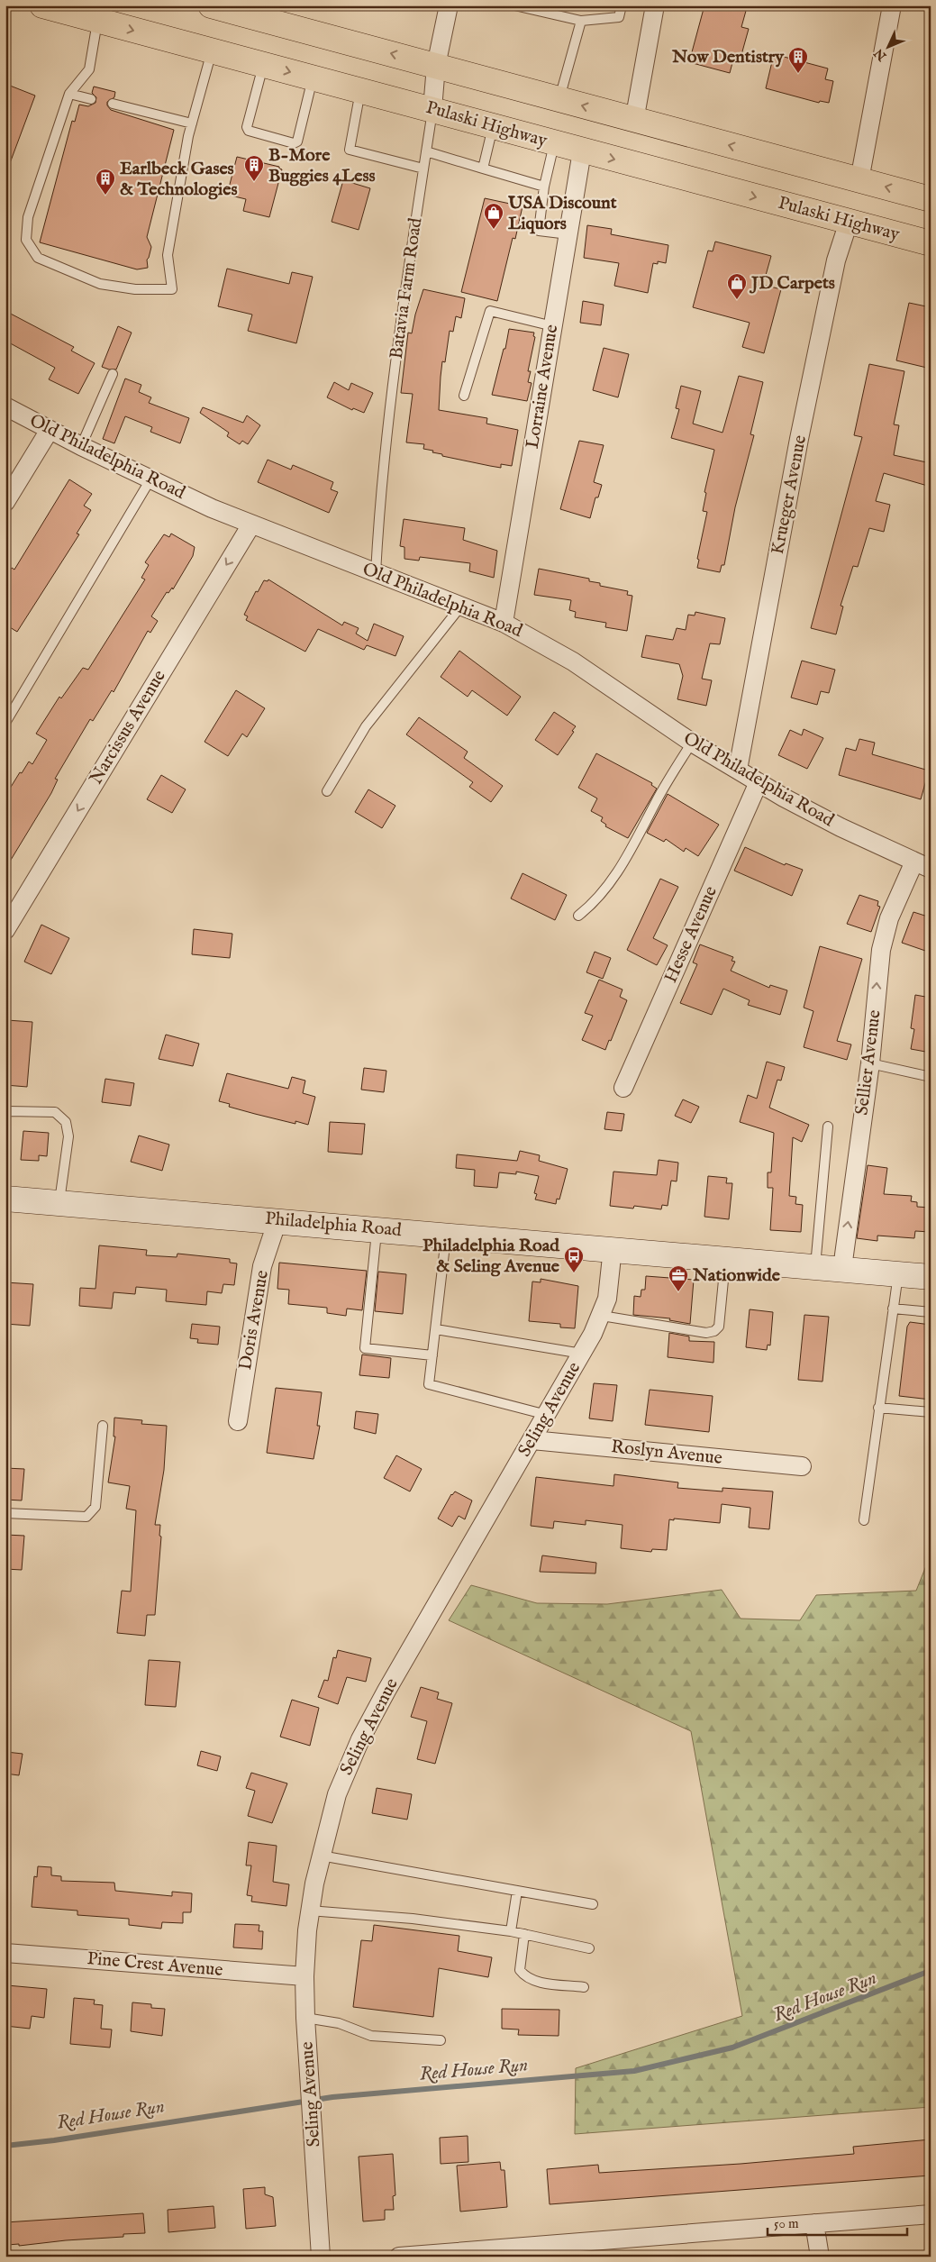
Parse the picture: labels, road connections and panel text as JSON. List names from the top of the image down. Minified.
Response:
{"streets":{"highway":["Pulaski Highway"],"main road":["Philadelphia Road"],"street":["Batavia Farm Road","Lorraine Avenue","Old Philadelphia Road","Krueger Avenue","Narcissus Avenue","Hesse Avenue","Sellier Avenue","Doris Avenue","Seling Avenue","Roslyn Avenue","Pine Crest Avenue"]},"crossings":[["Pulaski Highway","Batavia Farm Road"],["Pulaski Highway","Lorraine Avenue"],["Pulaski Highway","Krueger Avenue"],["Batavia Farm Road","Old Philadelphia Road"],["Lorraine Avenue","Old Philadelphia Road"],["Old Philadelphia Road","Krueger Avenue"],["Old Philadelphia Road","Narcissus Avenue"],["Old Philadelphia Road","Hesse Avenue"],["Old Philadelphia Road","Sellier Avenue"],["Sellier Avenue","Philadelphia Road"],["Philadelphia Road","Doris Avenue"],["Philadelphia Road","Seling Avenue"],["Seling Avenue","Roslyn Avenue"],["Seling Avenue","Pine Crest Avenue"]],"one_way":["Narcissus Avenue","Sellier Avenue"],"water":["Red House Run"],"places":{"building":["Now Dentistry","B-More Buggies 4Less","Earlbeck Gases & Technologies"],"shop":["USA Discount Liquors","JD Carpets"],"bus stop":["Philadelphia Road & Seling Avenue"],"office":["Nationwide"]},"scale_bar":"50 m","north":"bottom left"}
